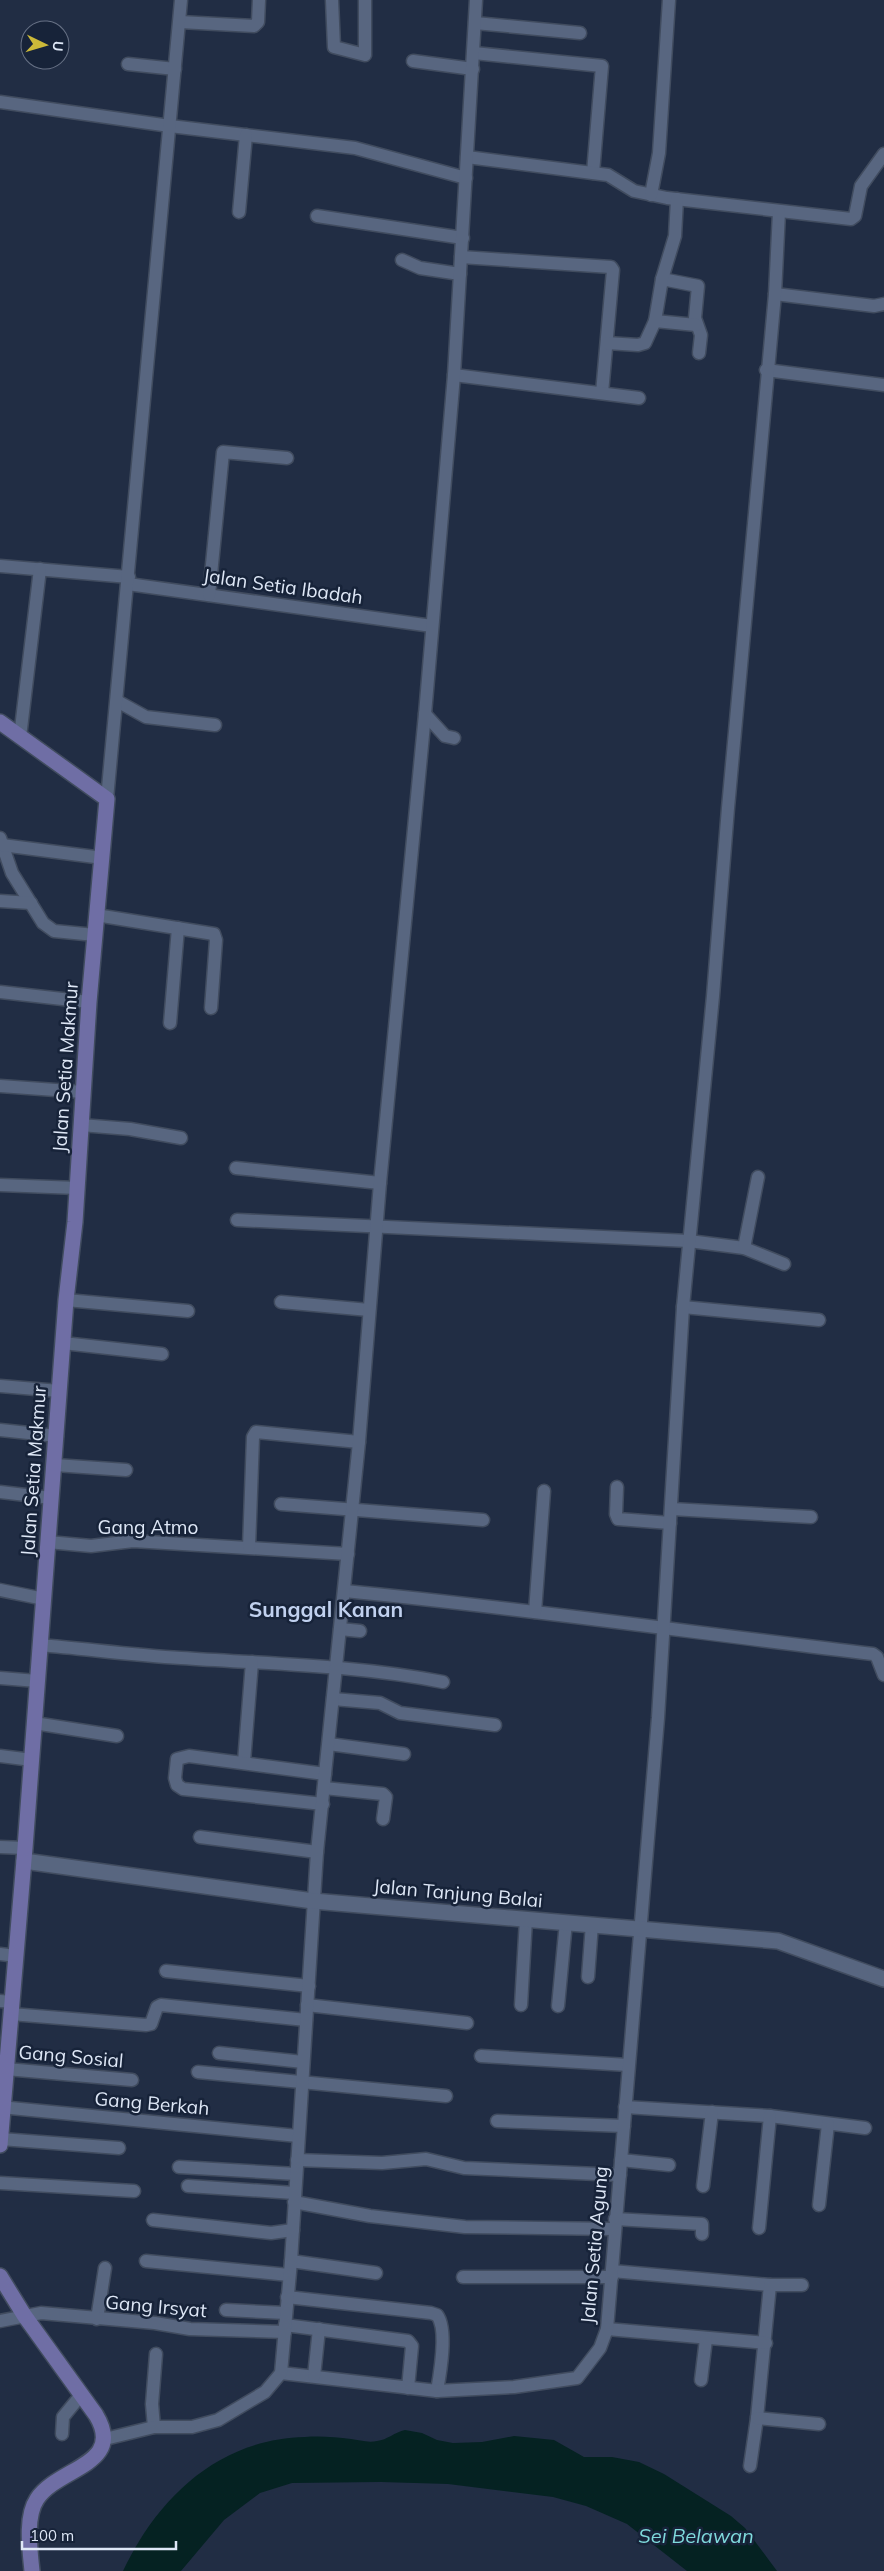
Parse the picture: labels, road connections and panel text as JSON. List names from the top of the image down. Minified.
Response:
{"streets":{"main road":["Jalan Setia Makmur"],"street":["Jalan Setia Ibadah","Gang Atmo","Jalan Tanjung Balai","Gang Sosial","Gang Berkah","Jalan Setia Agung","Gang Irsyat"]},"crossings":[["Jalan Setia Makmur","Gang Atmo"],["Jalan Setia Makmur","Jalan Tanjung Balai"],["Jalan Setia Makmur","Gang Sosial"],["Jalan Setia Makmur","Gang Berkah"],["Jalan Tanjung Balai","Jalan Setia Agung"]],"districts":["Sunggal Kanan"],"water":["Sei Belawan"],"scale_bar":"100 m","north":"right"}
